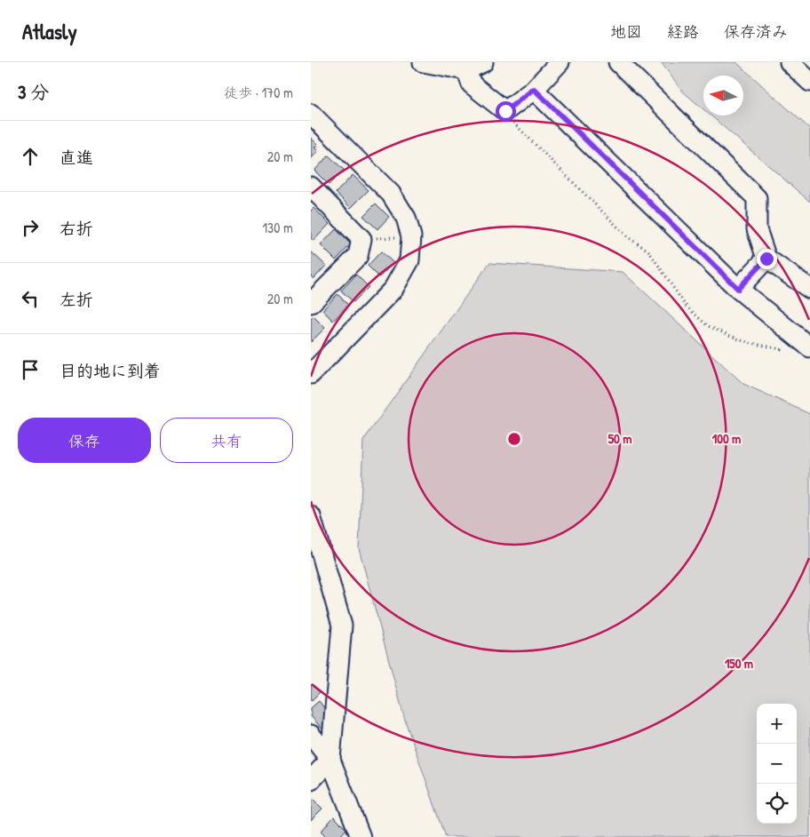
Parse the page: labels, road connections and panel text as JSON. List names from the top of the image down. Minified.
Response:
{"north":"left","page":{"header":"Atlasly","nav":["地図","経路","保存済み"],"heading":["3 分","徒歩 · 170 m"],"list":[["直進","20 m"],["右折","130 m"],["左折","20 m"],"目的地に到着"],"buttons":["保存","共有"],"map_buttons":["+","−"]},"rings":["50 m","100 m","150 m"]}
